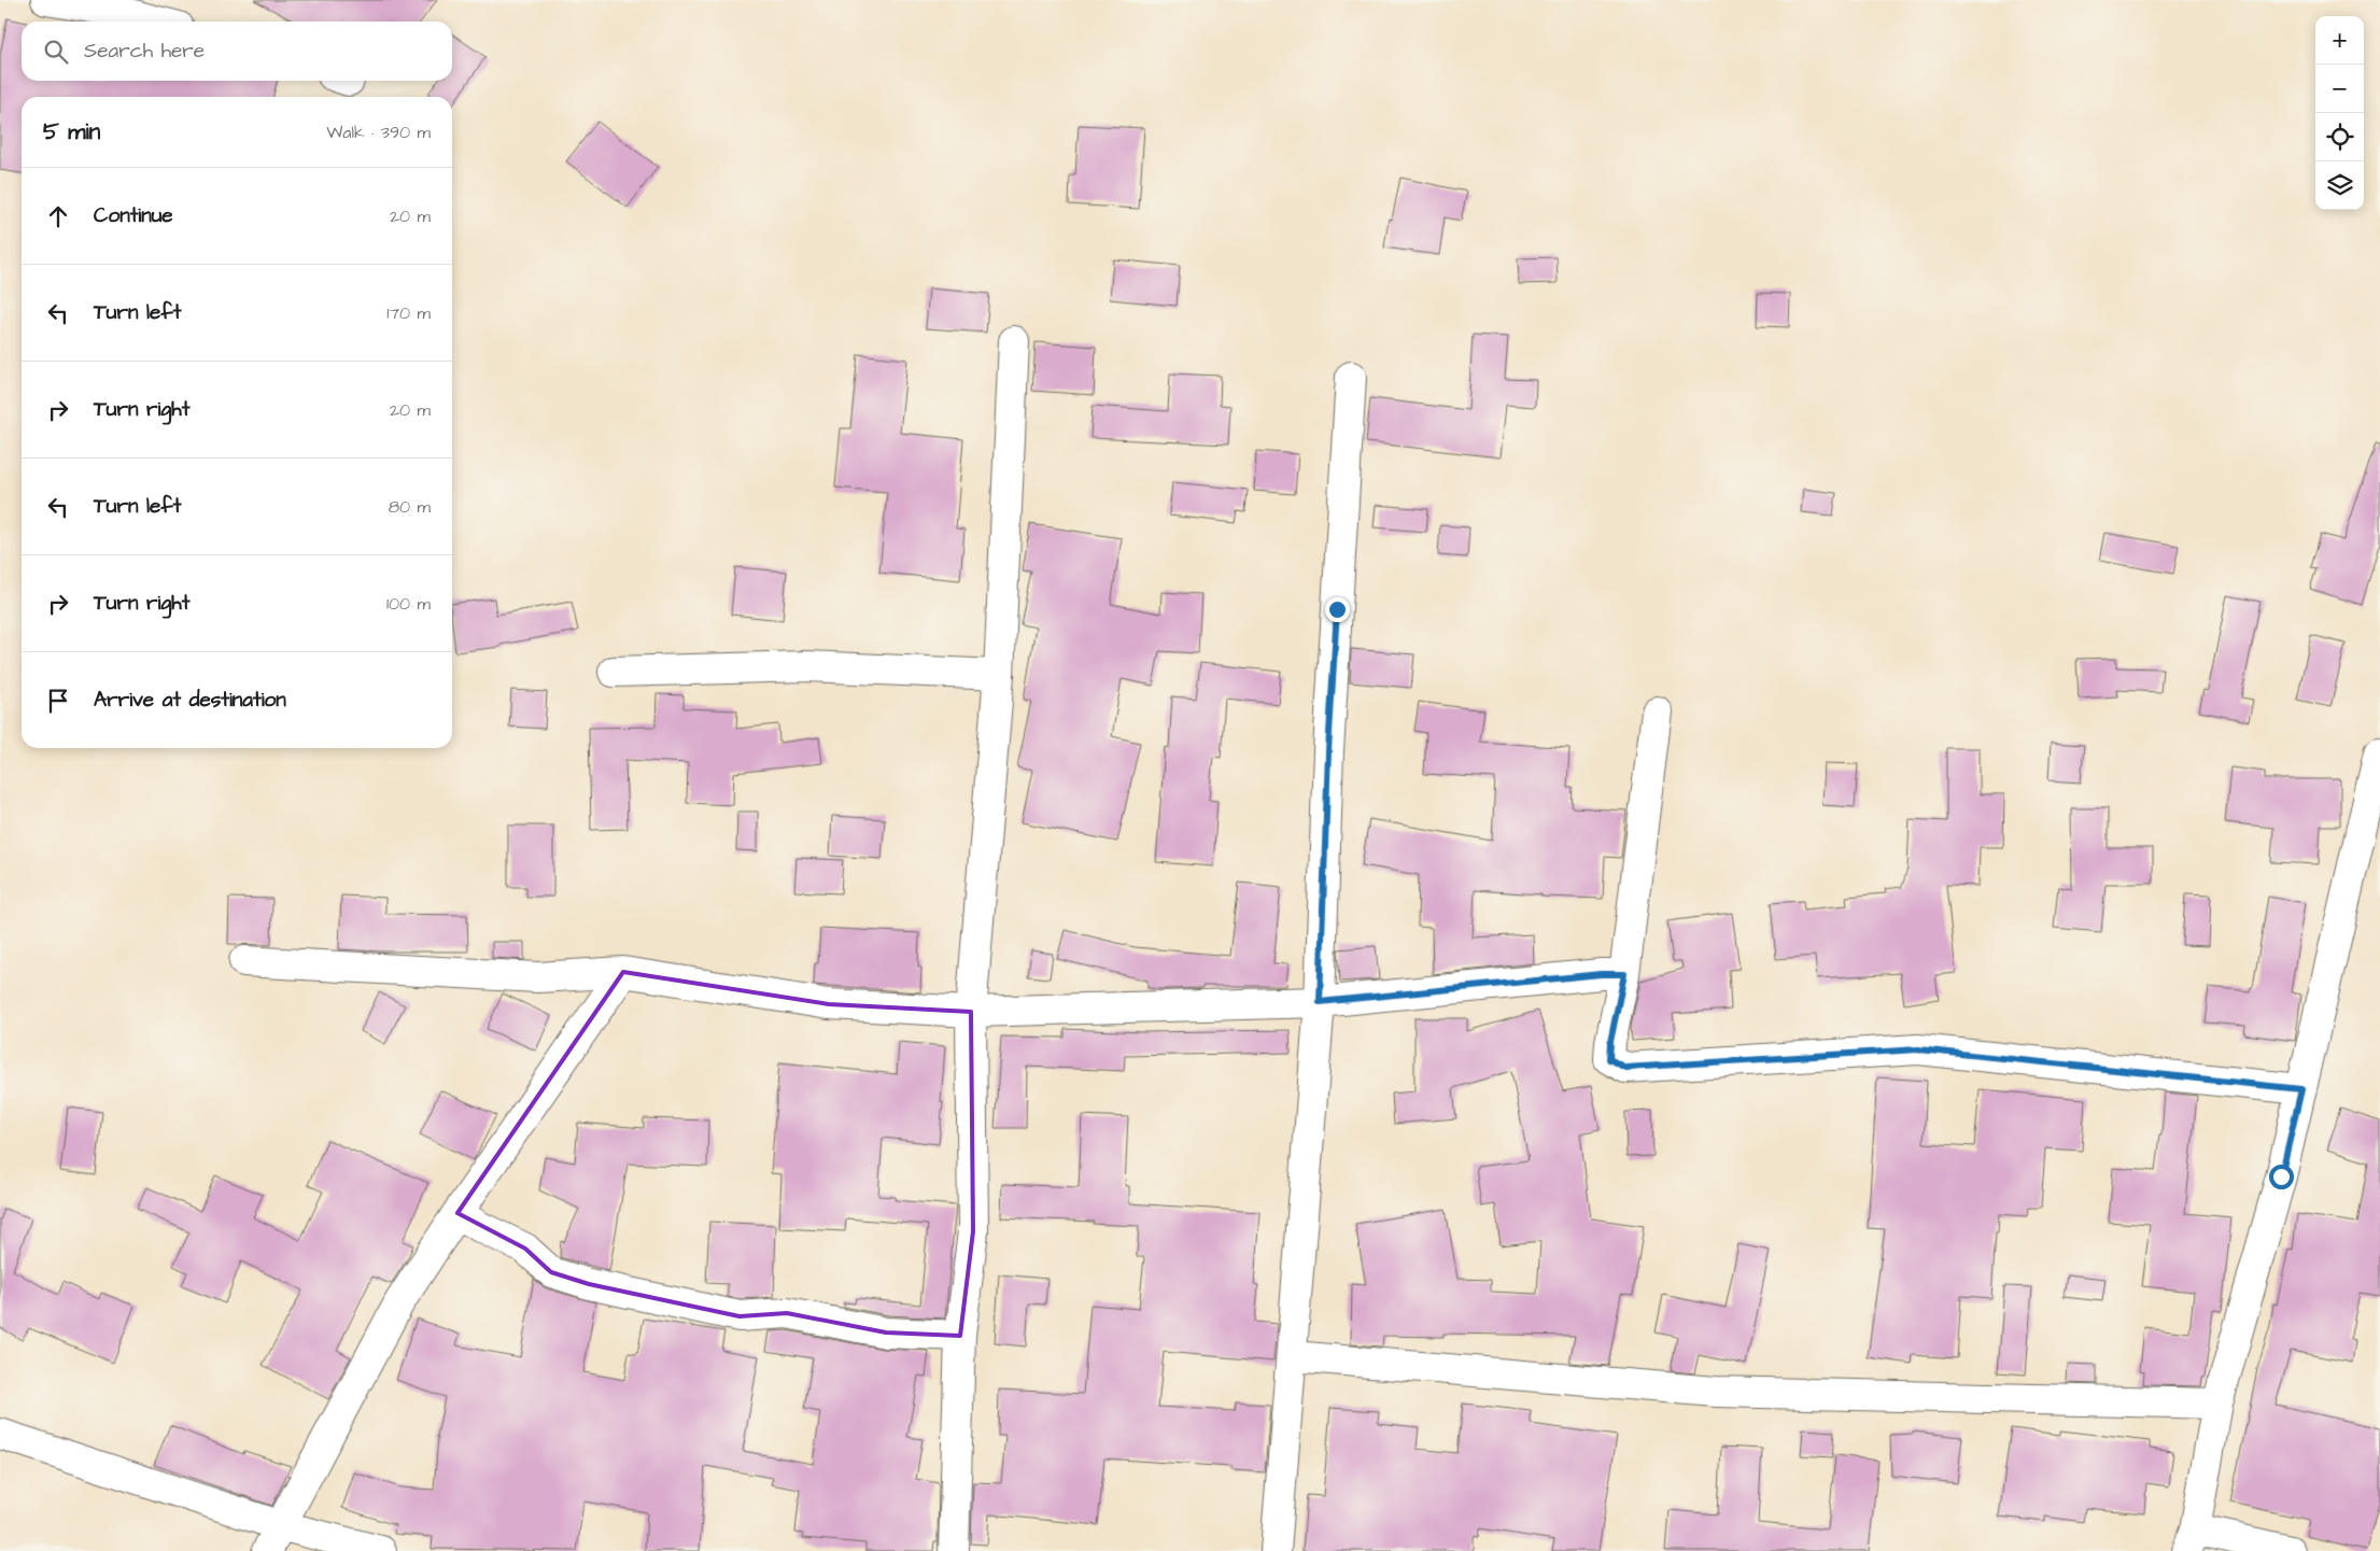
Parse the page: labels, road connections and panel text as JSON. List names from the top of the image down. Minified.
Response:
{"page":{"map_buttons":["+","−"],"search":"Search here","heading":["5 min","Walk · 390 m"],"list":[["Continue","20 m"],["Turn left","170 m"],["Turn right","20 m"],["Turn left","80 m"],["Turn right","100 m"],"Arrive at destination"]}}
